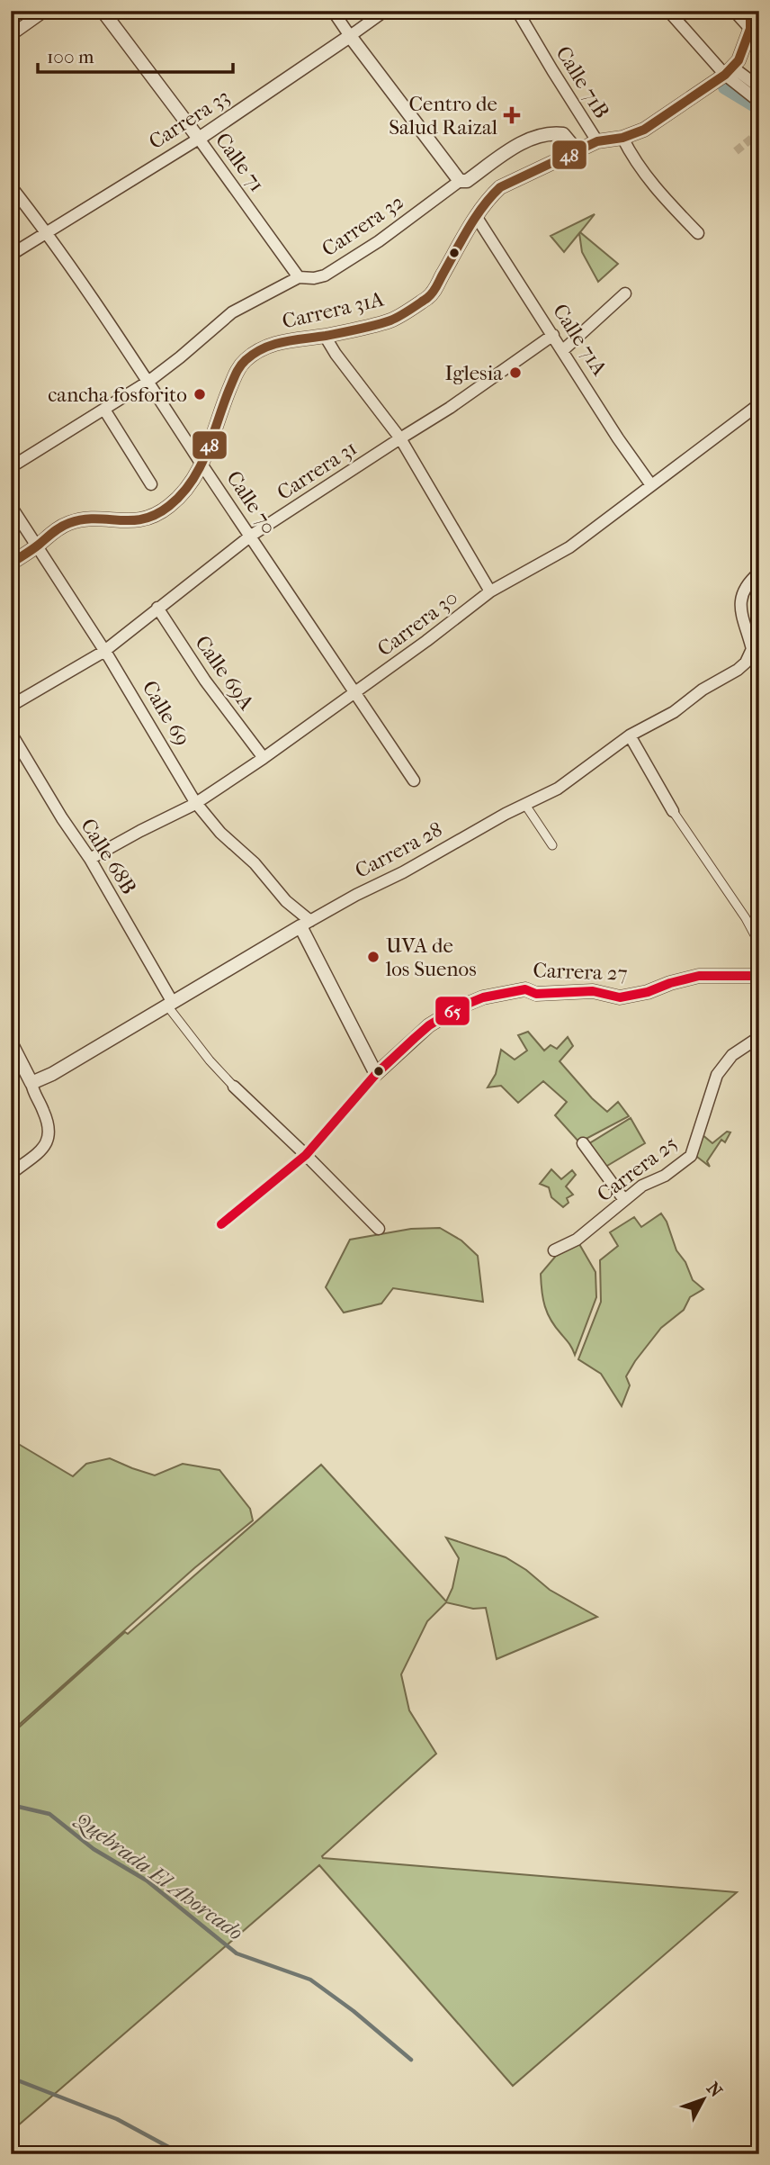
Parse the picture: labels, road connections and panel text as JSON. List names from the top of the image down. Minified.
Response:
{"streets":{"street":["Calle 71B","Carrera 33","Calle 71","Carrera 32","Carrera 31A","Calle 71A","Carrera 31","Calle 70","Carrera 30","Calle 69A","Calle 69","Carrera 28","Calle 68B","Carrera 27","Carrera 25"]},"crossings":[["Calle 71B","Carrera 31A"],["Carrera 33","Calle 71"],["Carrera 33","Calle 70"],["Calle 71","Carrera 32"],["Carrera 32","Carrera 31A"],["Carrera 32","Calle 70"],["Carrera 31A","Calle 71A"],["Carrera 31A","Calle 70"],["Carrera 31A","Calle 69"],["Calle 71A","Carrera 31"],["Calle 71A","Carrera 30"],["Carrera 31","Calle 70"],["Carrera 31","Calle 69A"],["Carrera 31","Calle 69"],["Calle 70","Carrera 30"],["Carrera 30","Calle 69A"],["Carrera 30","Calle 69"],["Carrera 30","Calle 68B"],["Calle 69","Carrera 28"],["Calle 69","Carrera 27"],["Carrera 28","Calle 68B"]],"water":["Quebrada El Ahorcado"],"places":{"health":["Centro de Salud Raizal"],"other":["Iglesia","cancha fosforito","UVA de los Suenos"]},"lines":["transit line 48","transit line 65"],"scale_bar":"100 m","north":"top right"}
